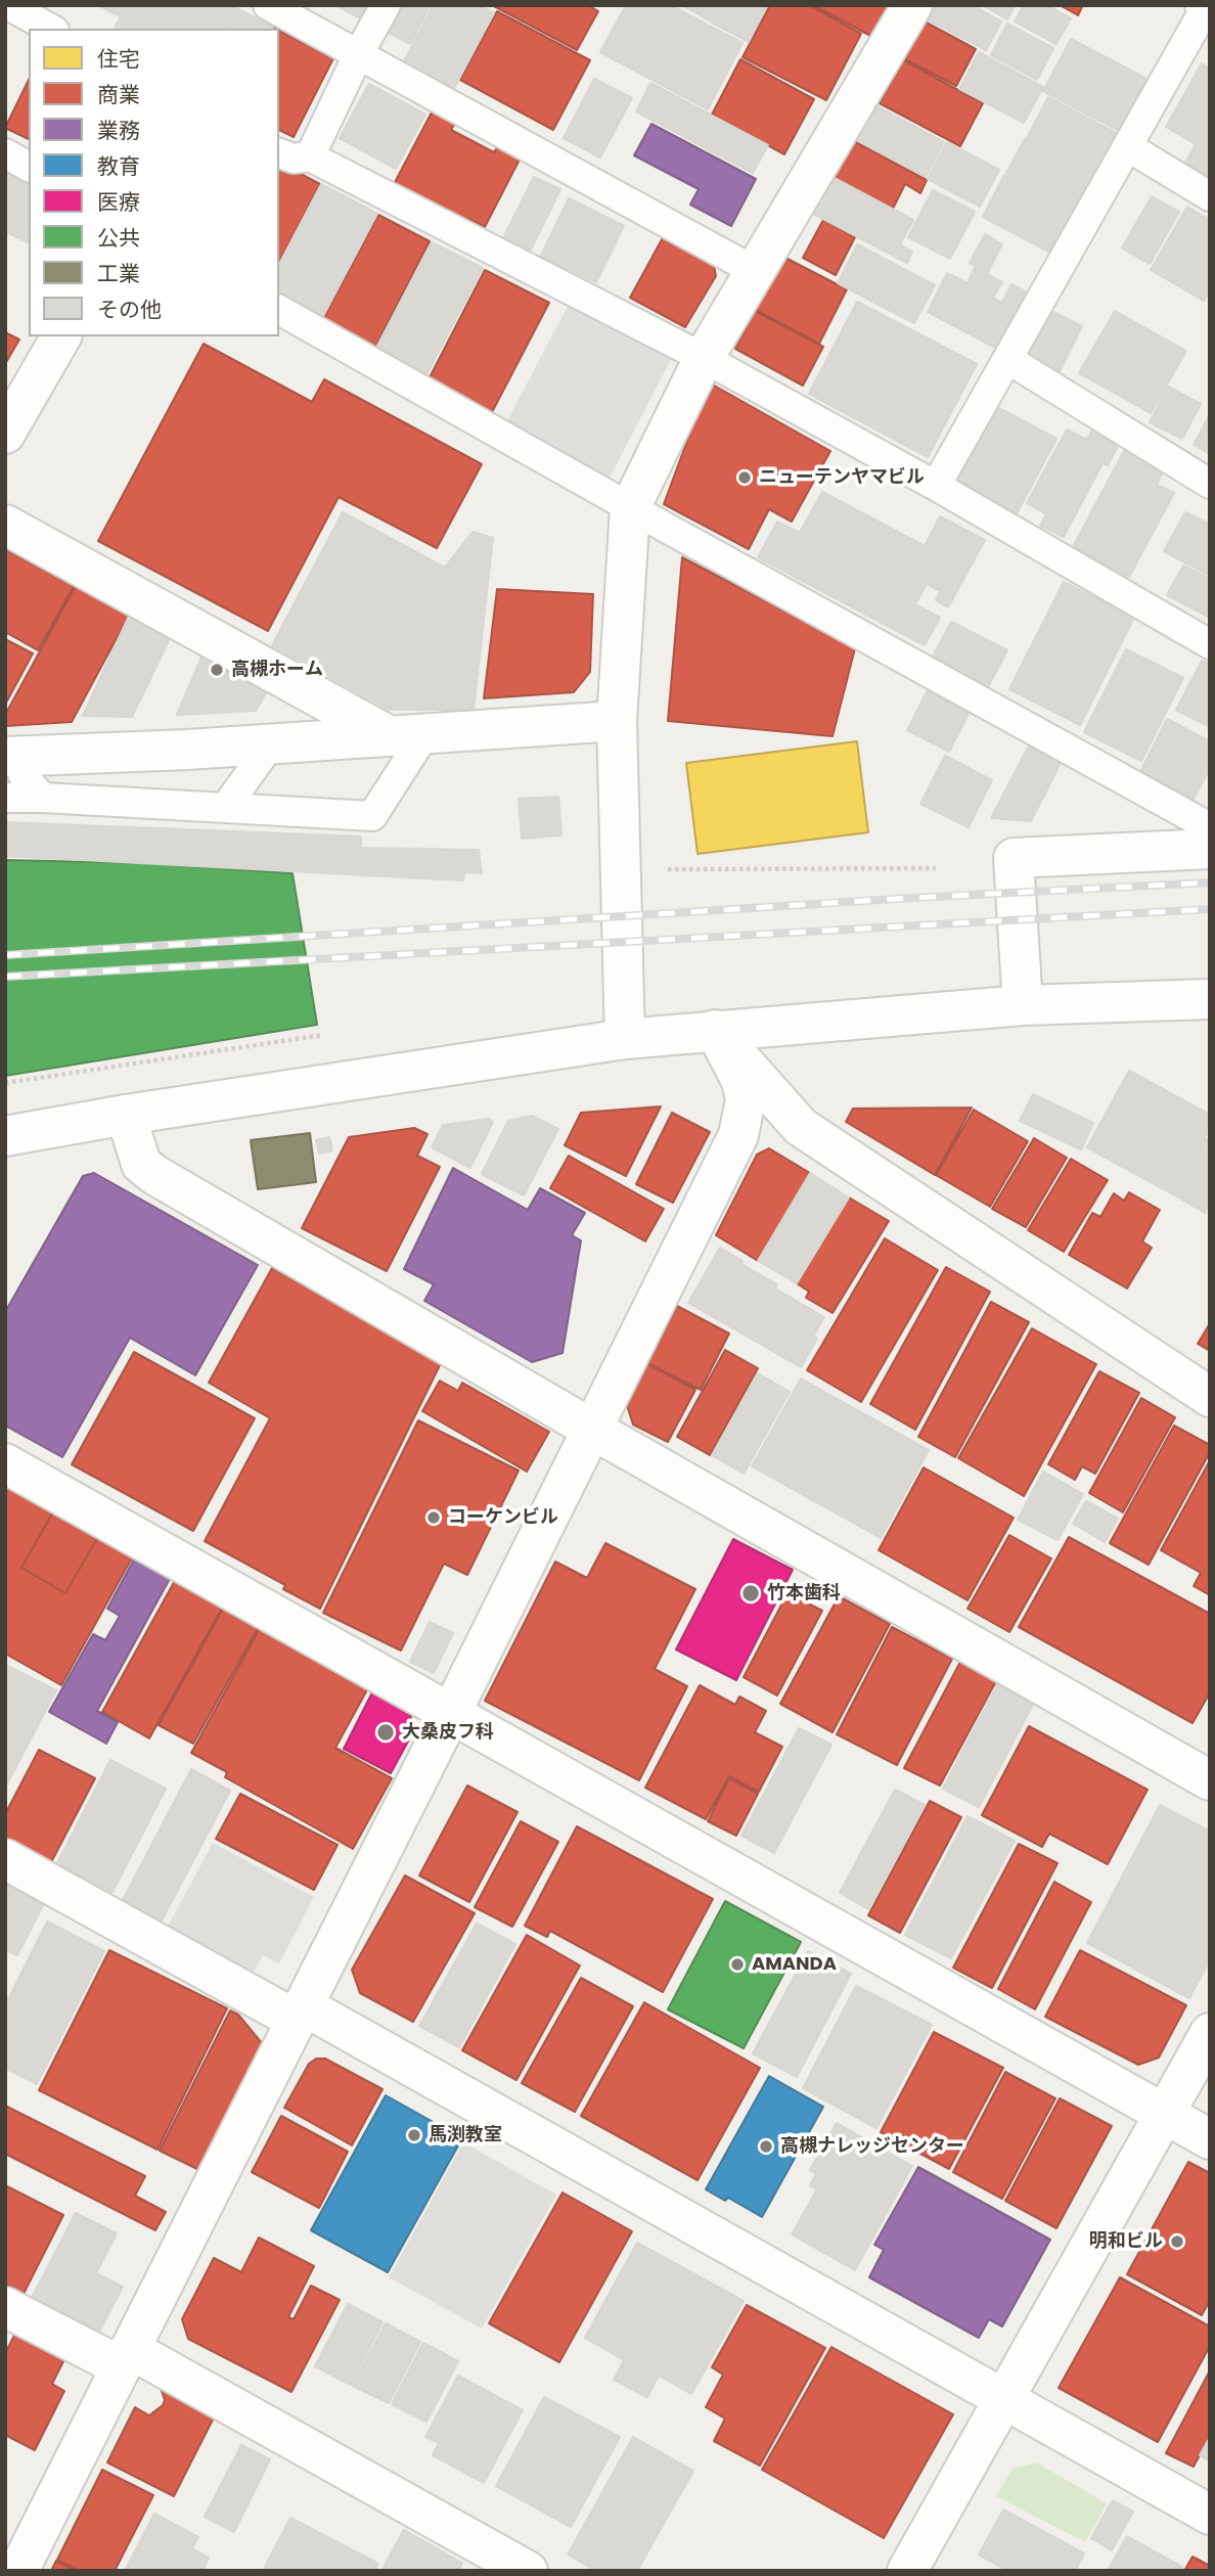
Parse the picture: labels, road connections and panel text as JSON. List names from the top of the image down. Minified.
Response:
{"places":["ニューテンヤマビル","高槻ホーム","コーケンビル","竹本歯科","大桑皮フ科","AMANDA","馬渕教室","高槻ナレッジセンター","明和ビル"],"legend":["住宅","商業","業務","教育","医療","公共","工業","その他"]}
